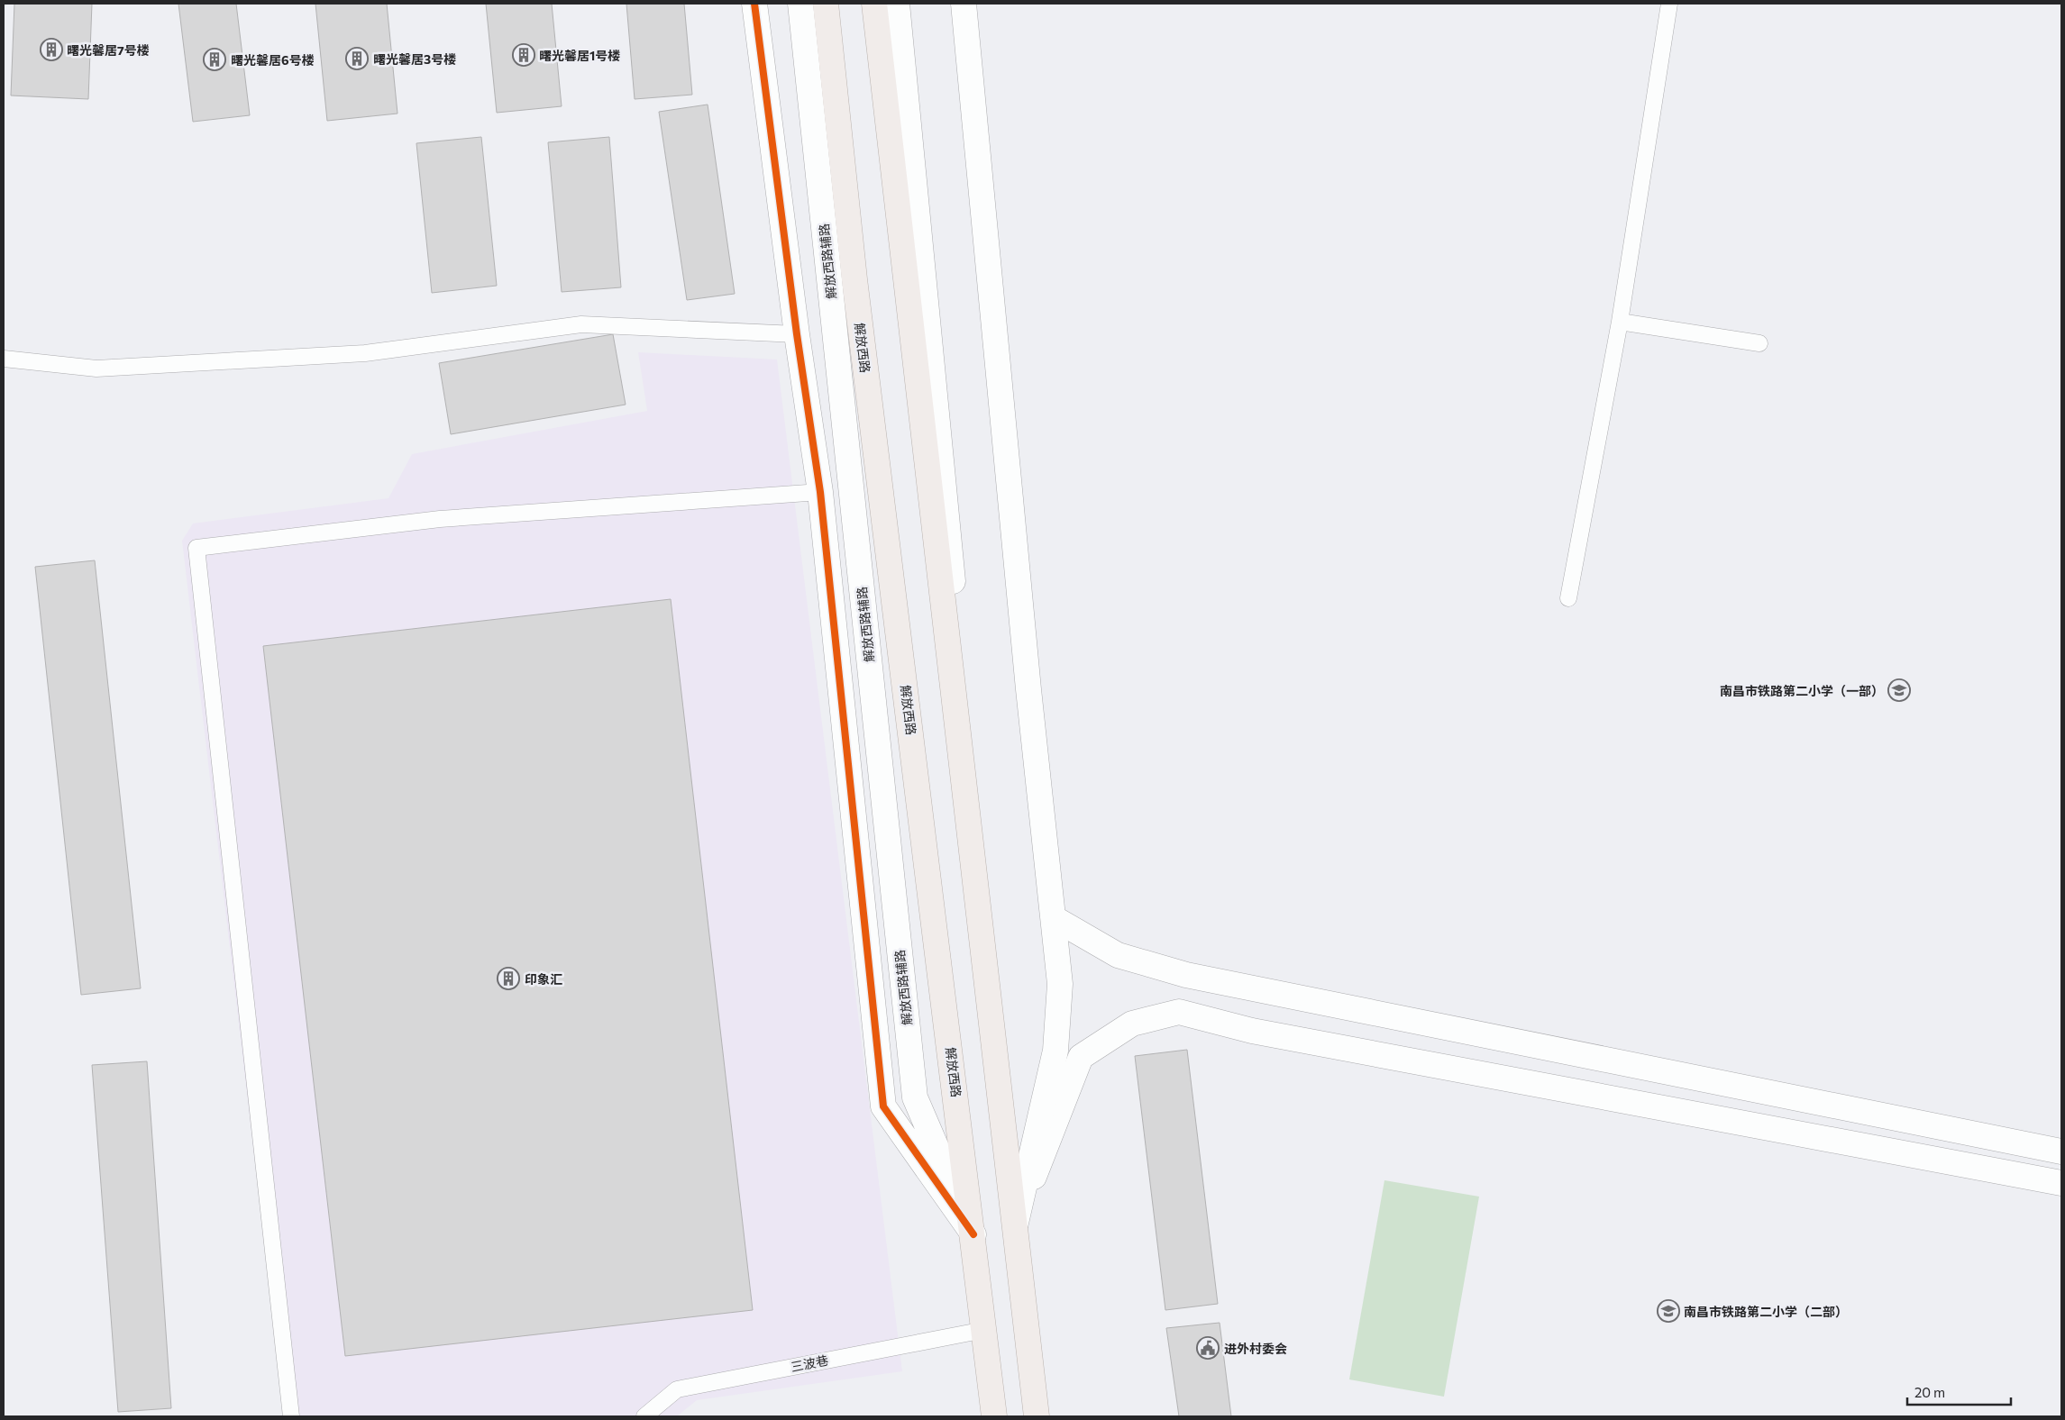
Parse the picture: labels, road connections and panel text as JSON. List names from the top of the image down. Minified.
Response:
{"streets":{"main road":["解放西路"],"street":["解放西路辅路"],"lane":["三波巷"]},"crossings":[["解放西路辅路","解放西路"],["解放西路","三波巷"]],"places":{"building":["曙光馨居7号楼","曙光馨居1号楼","曙光馨居3号楼","曙光馨居6号楼","印象汇"],"school or university":["南昌市铁路第二小学（一部）","南昌市铁路第二小学（二部）"],"public building":["进外村委会"]},"scale_bar":"20 m"}
